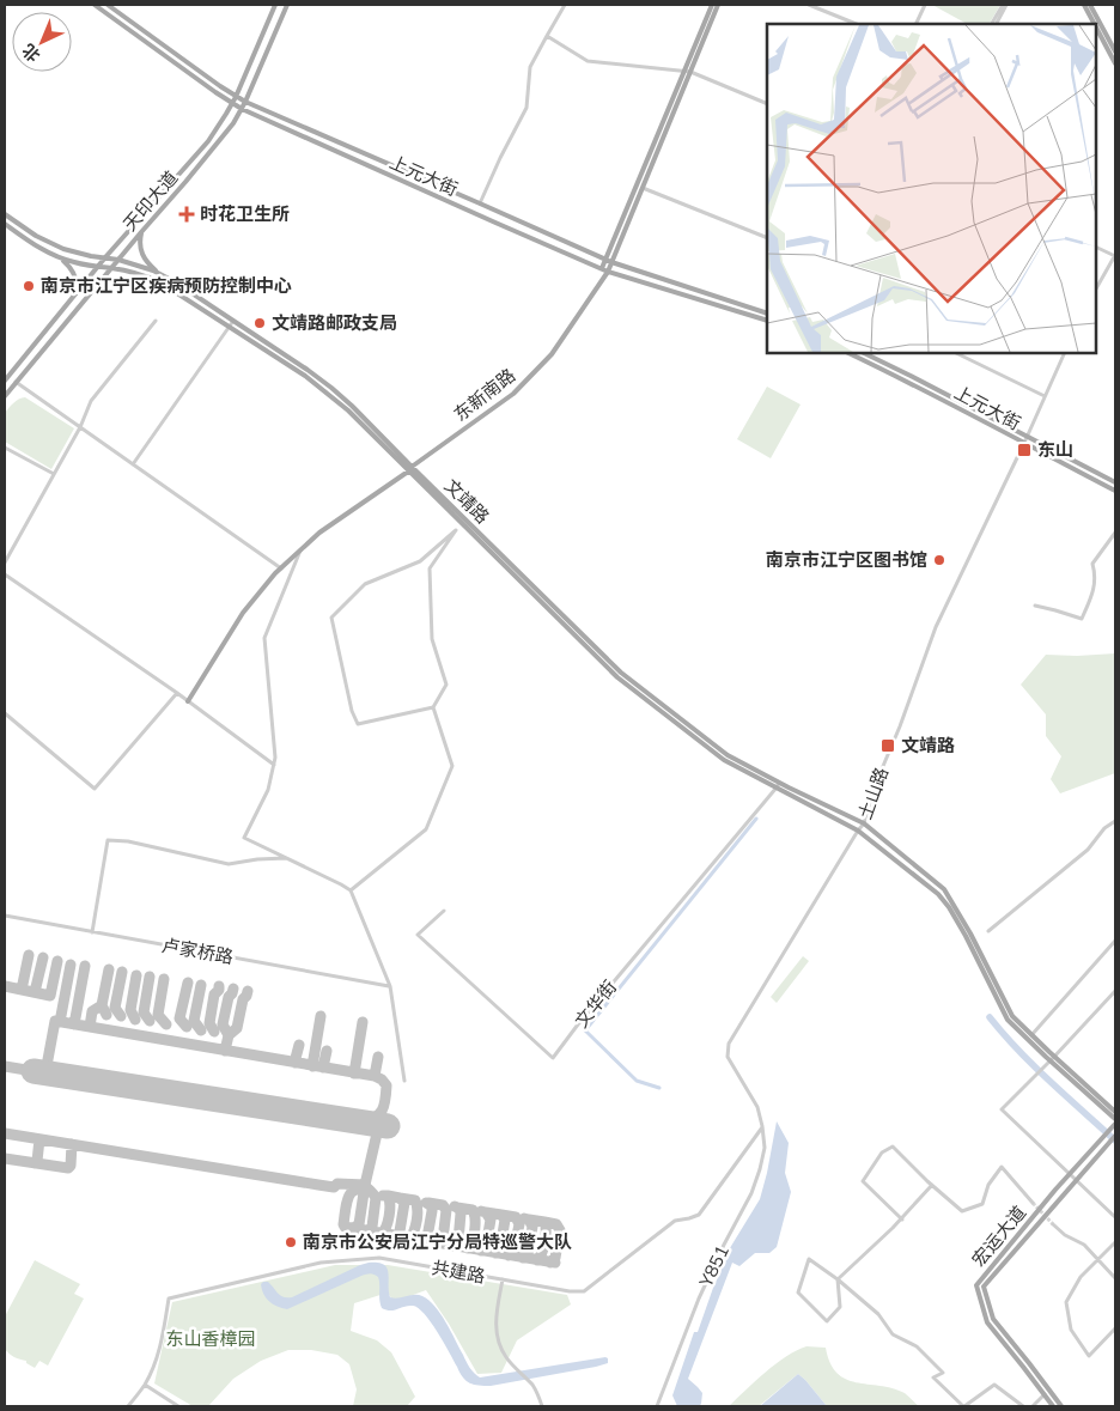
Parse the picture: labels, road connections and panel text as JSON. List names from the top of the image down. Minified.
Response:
{"streets":{"main road":["上元大街","天印大道","东新南路","文靖路","宏运大道"],"street":["土山路","卢家桥路","文华街","Y851","共建路"]},"crossings":[["上元大街","天印大道"],["上元大街","东新南路"],["上元大街","土山路"],["天印大道","文靖路"],["东新南路","文靖路"],["文靖路","土山路"],["文靖路","文华街"],["文靖路","宏运大道"],["土山路","Y851"],["土山路","共建路"],["Y851","共建路"]],"parks":["东山香樟园"],"places":{"health":["时花卫生所"],"other":["南京市江宁区疾病预防控制中心","文靖路邮政支局","南京市江宁区图书馆","南京市公安局江宁分局特巡警大队"],"transit":["东山","文靖路"]},"north":"bottom left"}
